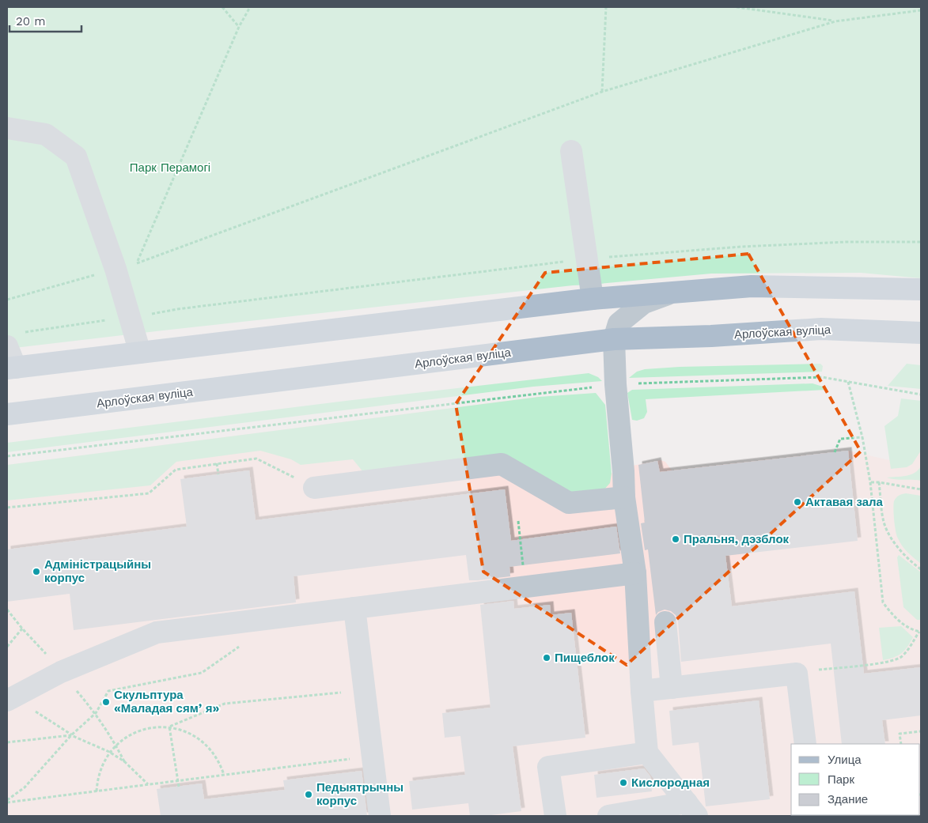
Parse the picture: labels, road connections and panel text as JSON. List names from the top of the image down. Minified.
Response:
{"streets":{"main road":["Арлоўская вуліца"]},"parks":["Парк Перамогі"],"places":["Актавая зала","Пральня, дэзблок","Адміністрацыйны корпус","Пищеблок","Скульптура «Маладая сямʼя»","Кислородная","Педыятрычны корпус"],"legend":["Улица","Парк","Здание"],"scale_bar":"20 m"}
